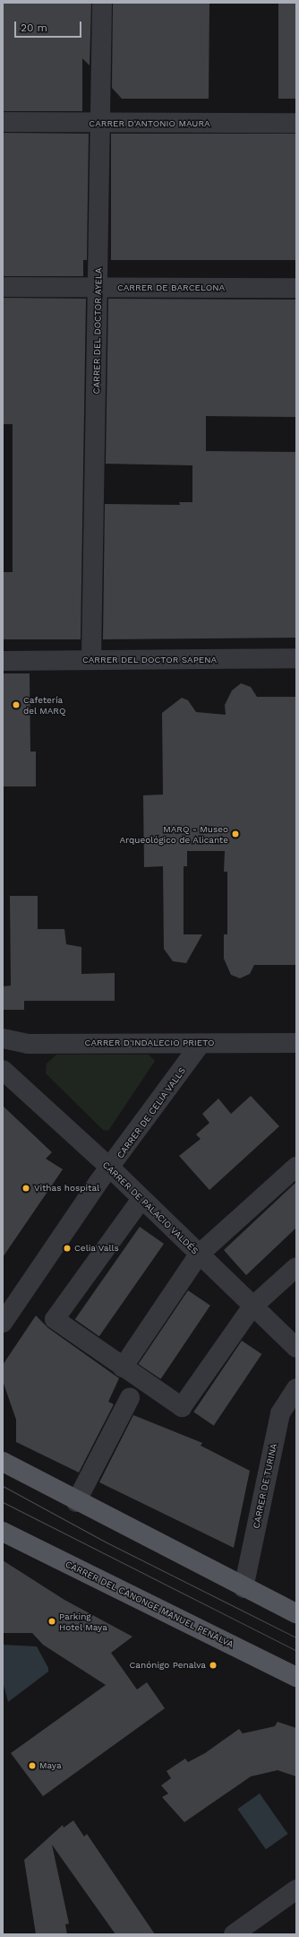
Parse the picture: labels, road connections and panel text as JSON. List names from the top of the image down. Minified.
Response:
{"streets":{"main road":["CARRER DEL CANONGE MANUEL PENALVA"],"street":["CARRER D'ANTONIO MAURA","CARRER DE BARCELONA","CARRER DEL DOCTOR AYELA","CARRER DEL DOCTOR SAPENA","CARRER D'INDALECIO PRIETO","CARRER DE CELIA VALLS","CARRER DE PALACIO VALDÉS","CARRER DE TURINA"]},"crossings":[["CARRER D'ANTONIO MAURA","CARRER DEL DOCTOR AYELA"],["CARRER DE BARCELONA","CARRER DEL DOCTOR AYELA"],["CARRER DEL DOCTOR AYELA","CARRER DEL DOCTOR SAPENA"],["CARRER D'INDALECIO PRIETO","CARRER DE CELIA VALLS"],["CARRER DE CELIA VALLS","CARRER DE PALACIO VALDÉS"]],"places":["Cafetería del MARQ","MARQ - Museo Arqueológico de Alicante","Vithas hospital","Celia Valls","Parking Hotel Maya","Canónigo Penalva","Maya"],"scale_bar":"20 m"}
